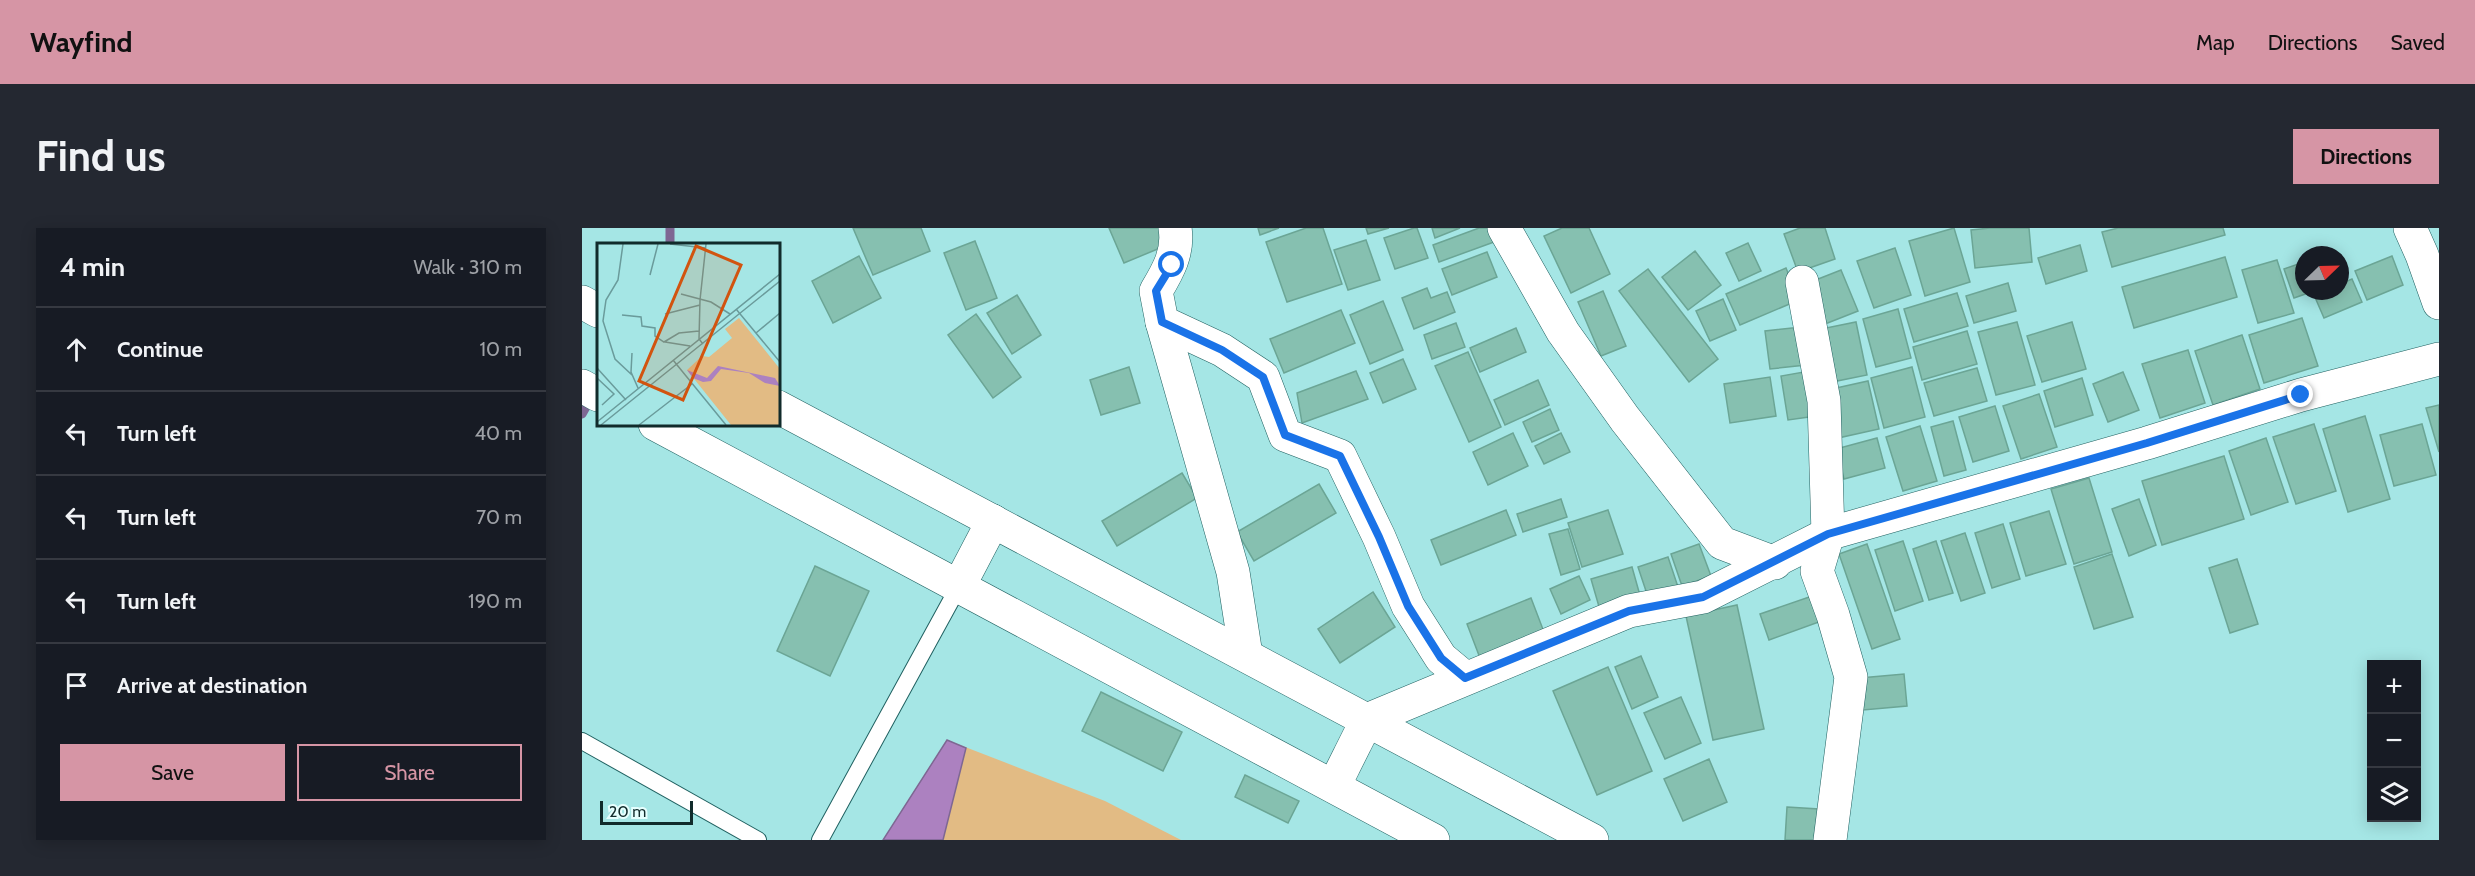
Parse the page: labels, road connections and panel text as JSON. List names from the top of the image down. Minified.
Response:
{"scale_bar":"20 m","north":"top right","page":{"header":"Wayfind","nav":["Map","Directions","Saved"],"buttons":["Directions",["Save","Share"]],"title":"Find us","heading":["4 min","Walk · 310 m"],"list":[["Continue","10 m"],["Turn left","40 m"],["Turn left","70 m"],["Turn left","190 m"],"Arrive at destination"],"map_buttons":["+","−"],"scale":"20 m"}}
